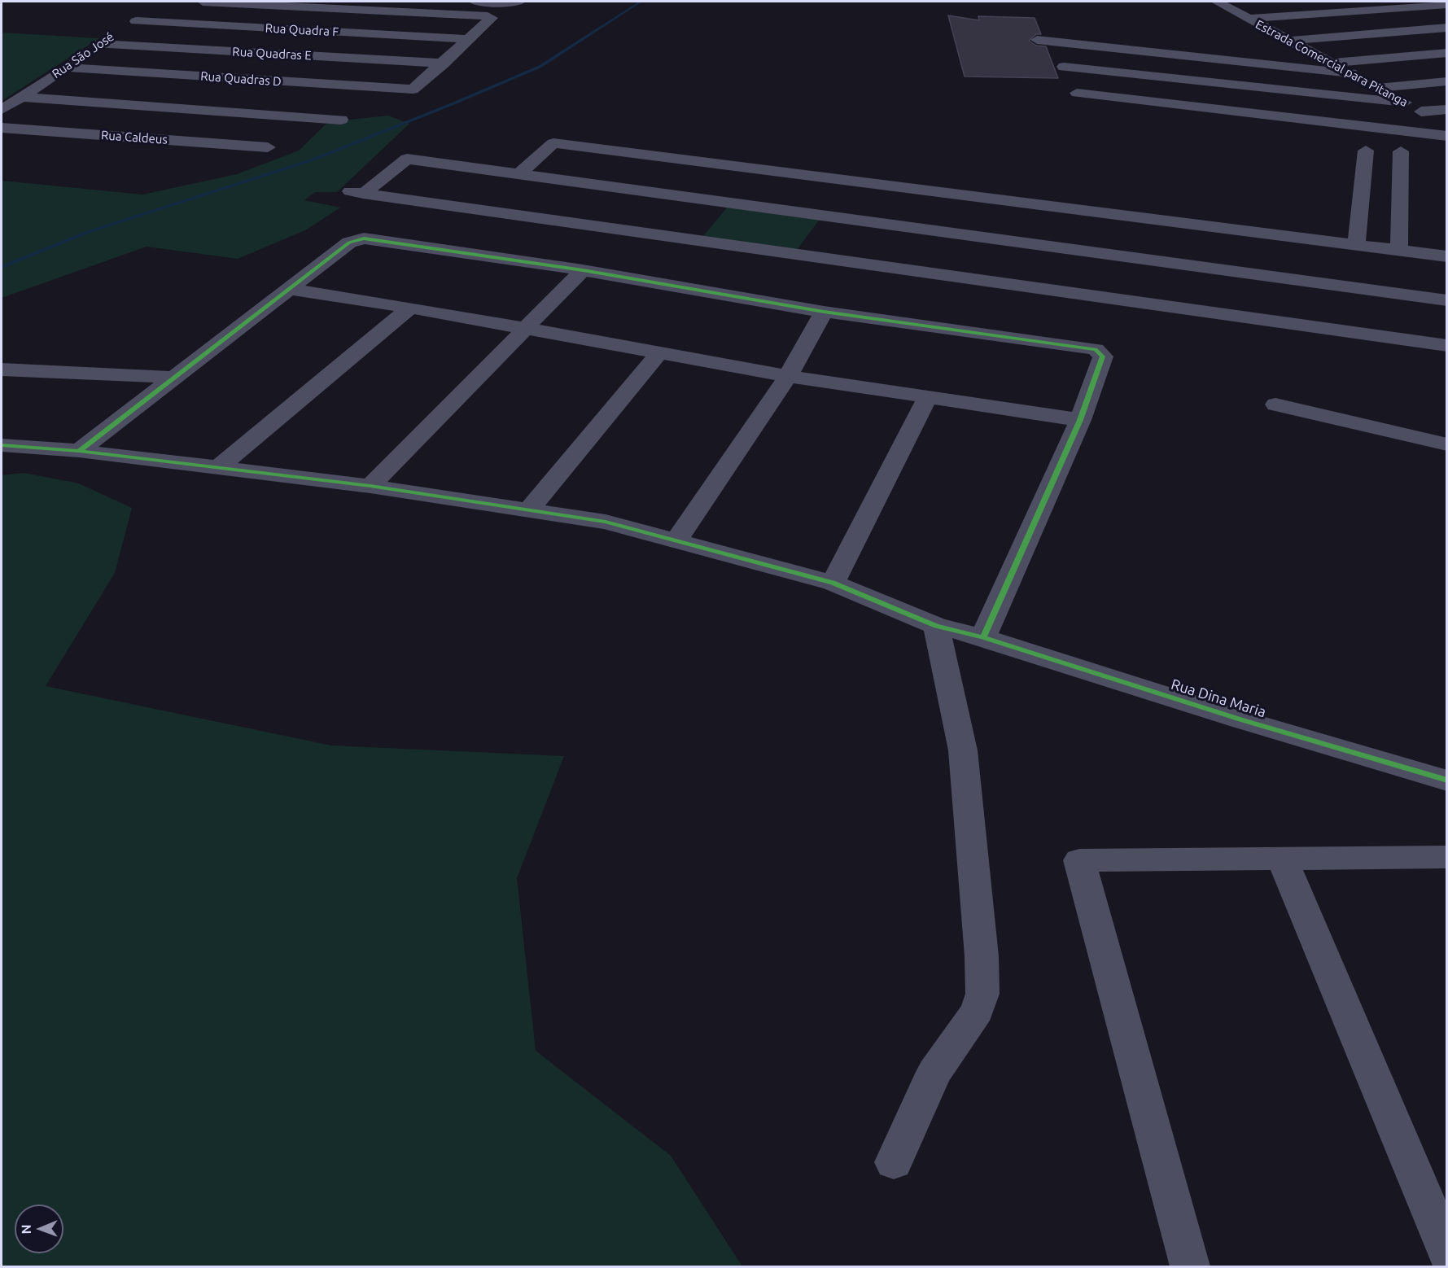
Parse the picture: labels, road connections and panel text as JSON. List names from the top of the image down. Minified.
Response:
{"streets":{"street":["Rua Quadra F","Rua Quadras E","Rua São José","Estrada Comercial para Pitanga","Rua Quadras D","Rua Caldeus","Rua Dina Maria"]},"crossings":[["Rua Quadra F","Rua São José"],["Rua Quadras E","Rua São José"],["Rua Quadras E","Rua Quadras D"],["Rua São José","Rua Quadras D"]],"north":"left"}
